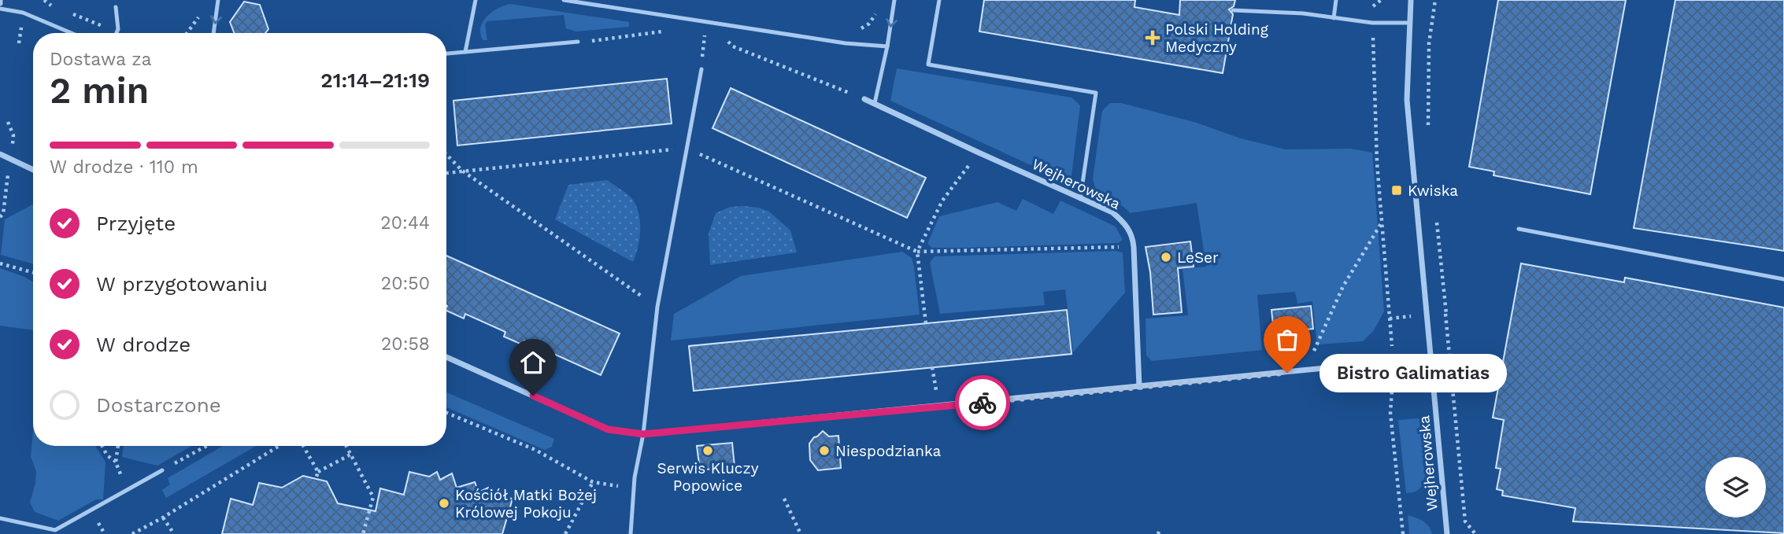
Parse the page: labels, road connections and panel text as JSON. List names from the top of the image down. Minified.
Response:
{"streets":{"street":["Wejherowska"]},"places":{"health":["Polski Holding Medyczny"],"transit":["Kwiska"],"other":["LeSer","Bistro Galimatias","Serwis Kluczy Popowice","Niespodzianka","Kościół Matki Bożej Królowej Pokoju"]},"page":{"heading":["2 min","Dostawa za","21:14–21:19"],"bar":"W drodze · 110 m","list":[["Przyjęte","20:44"],["W przygotowaniu","20:50"],["W drodze","20:58"],"Dostarczone"],"bubble":"Bistro Galimatias"}}
